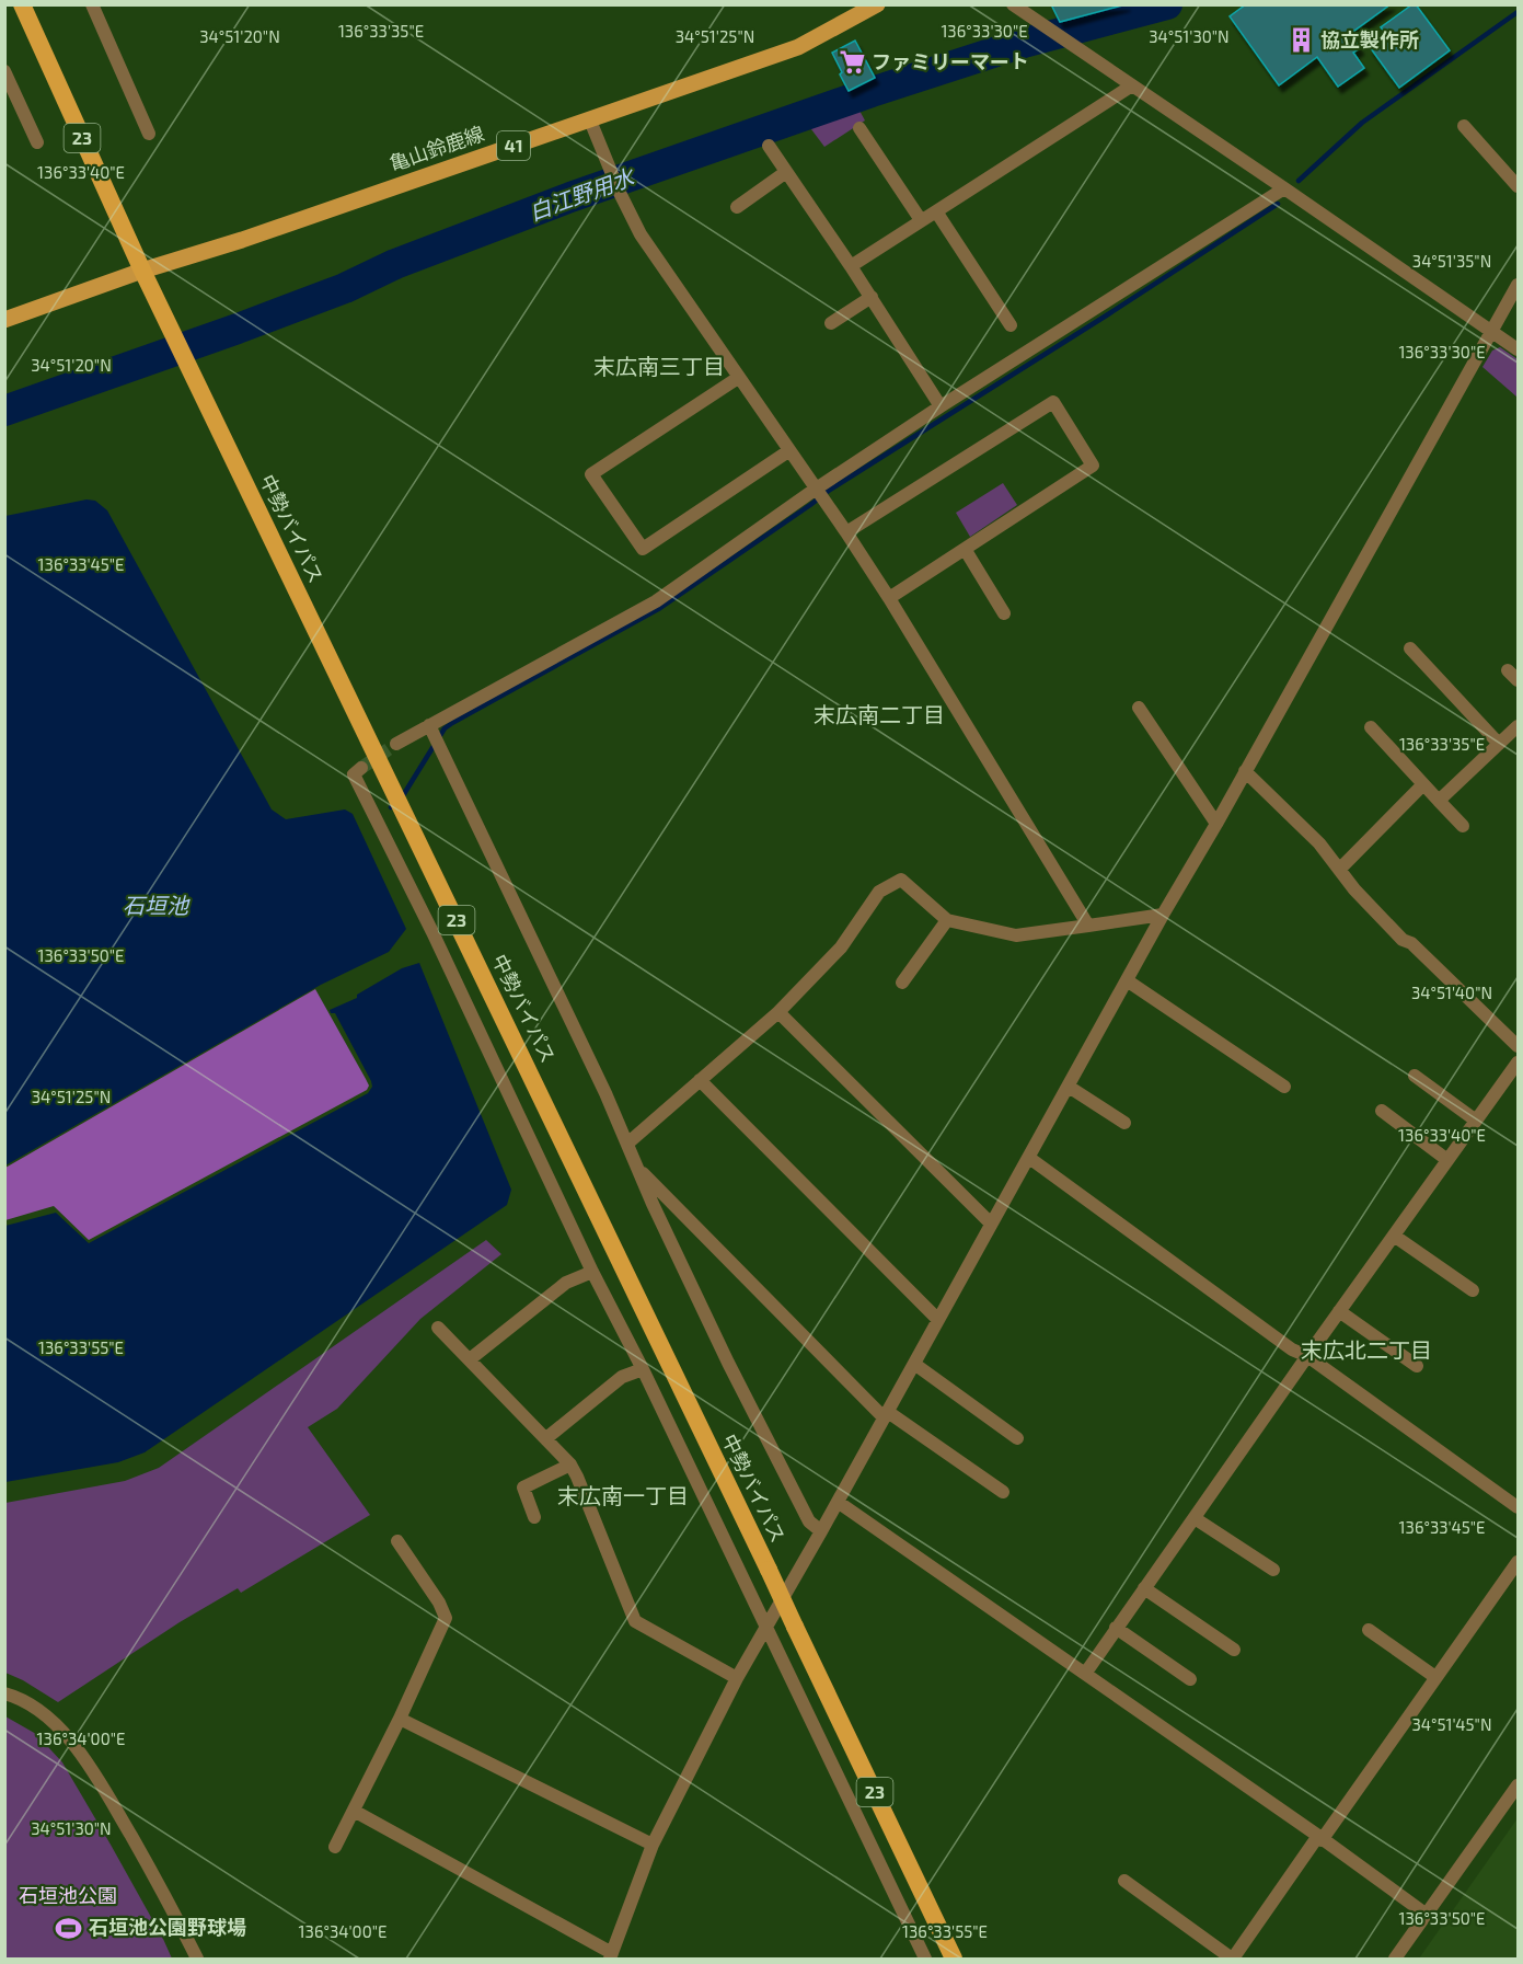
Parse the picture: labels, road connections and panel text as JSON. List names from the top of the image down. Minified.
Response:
{"streets":{"highway":["23","中勢バイパス"],"main road":["41","亀山鈴鹿線"]},"crossings":[["亀山鈴鹿線","中勢バイパス"]],"districts":["末広南三丁目","末広南二丁目","末広北二丁目","末広南一丁目"],"water":["白江野用水","石垣池"],"parks":["石垣池公園"],"places":{"building":["協立製作所"],"supermarket":["ファミリーマート"],"sports":["石垣池公園野球場"]},"coordinates":["136°33'35\"E","136°33'30\"E","34°51'20\"N","34°51'25\"N","34°51'30\"N","136°33'40\"E","34°51'35\"N","136°33'45\"E","136°33'50\"E","34°51'40\"N","136°33'55\"E","34°51'45\"N","136°34'00\"E"]}
